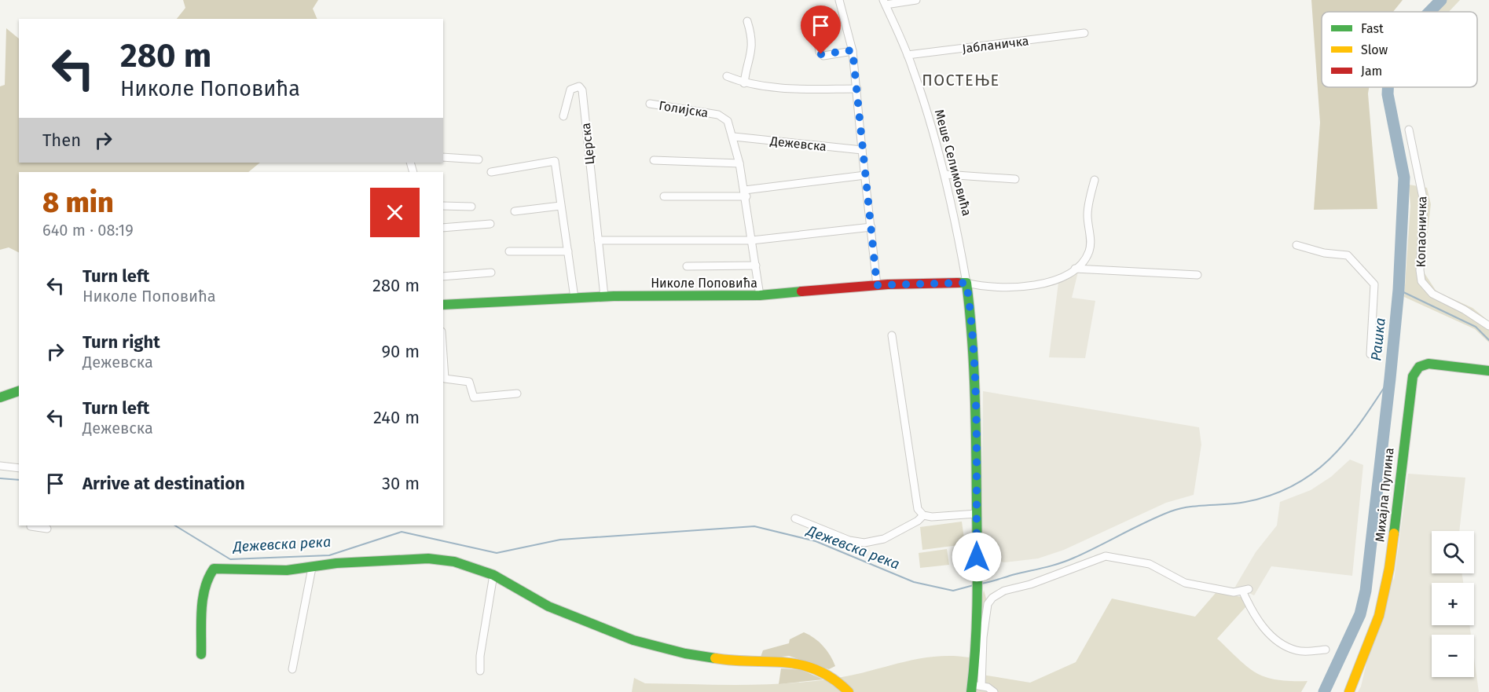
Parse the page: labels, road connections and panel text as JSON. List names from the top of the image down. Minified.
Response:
{"streets":{"street":["Јабланичка","Голијска","Церска","Дежевска","Меше Селимовића","Копаоничка","Николе Поповића","Михајла Пупина"]},"crossings":[["Јабланичка","Меше Селимовића"],["Голијска","Дежевска"],["Голијска","Николе Поповића"],["Церска","Николе Поповића"],["Меше Селимовића","Николе Поповића"]],"districts":["ПОСТЕЊЕ"],"water":["Рашка","Дежевска река"],"legend":["Fast","Slow","Jam"],"page":{"turn":["280 m","Николе Поповића"],"then":"Then","heading":["8 min","640 m · 08:19"],"list":[{"name":"Turn left","note":"Николе Поповића","value":"280 m"},{"name":"Turn right","note":"Дежевска","value":"90 m"},{"name":"Turn left","note":"Дежевска","value":"240 m"},{"name":"Arrive at destination","value":"30 m"}],"map_buttons":["+","−"]}}
